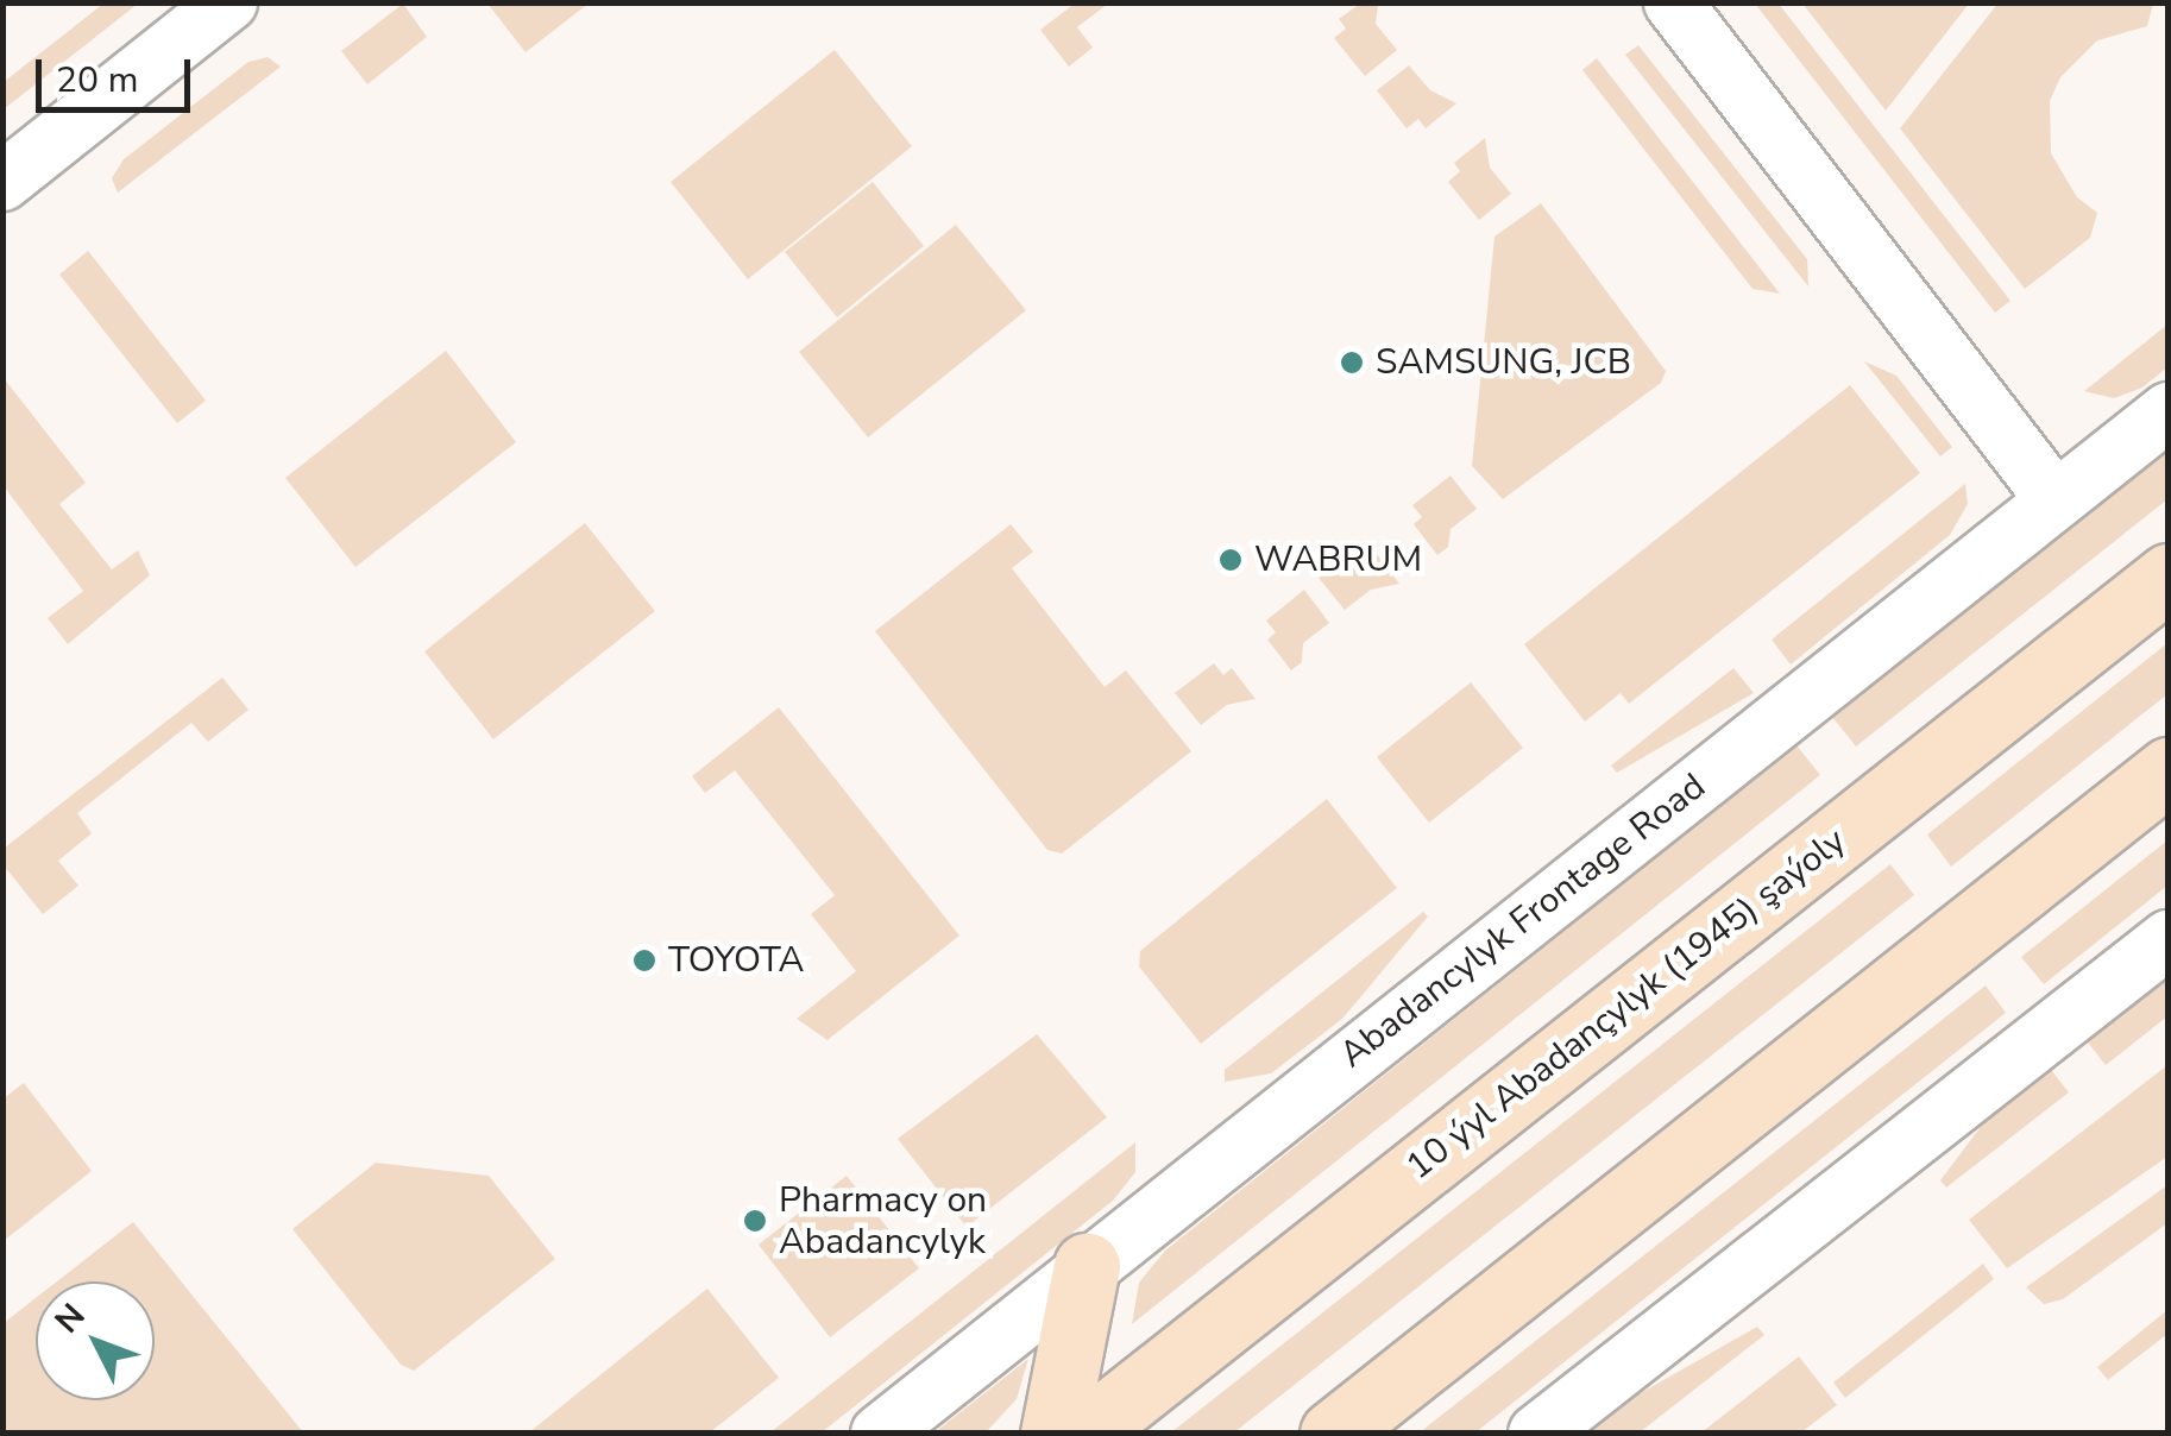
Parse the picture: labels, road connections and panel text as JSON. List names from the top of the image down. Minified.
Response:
{"streets":{"main road":["10 ýyl Abadançylyk (1945) şaýoly"],"street":["Abadancylyk Frontage Road"]},"places":["SAMSUNG, JCB","WABRUM","TOYOTA","Pharmacy on Abadancylyk"],"scale_bar":"20 m","north":"top left"}
